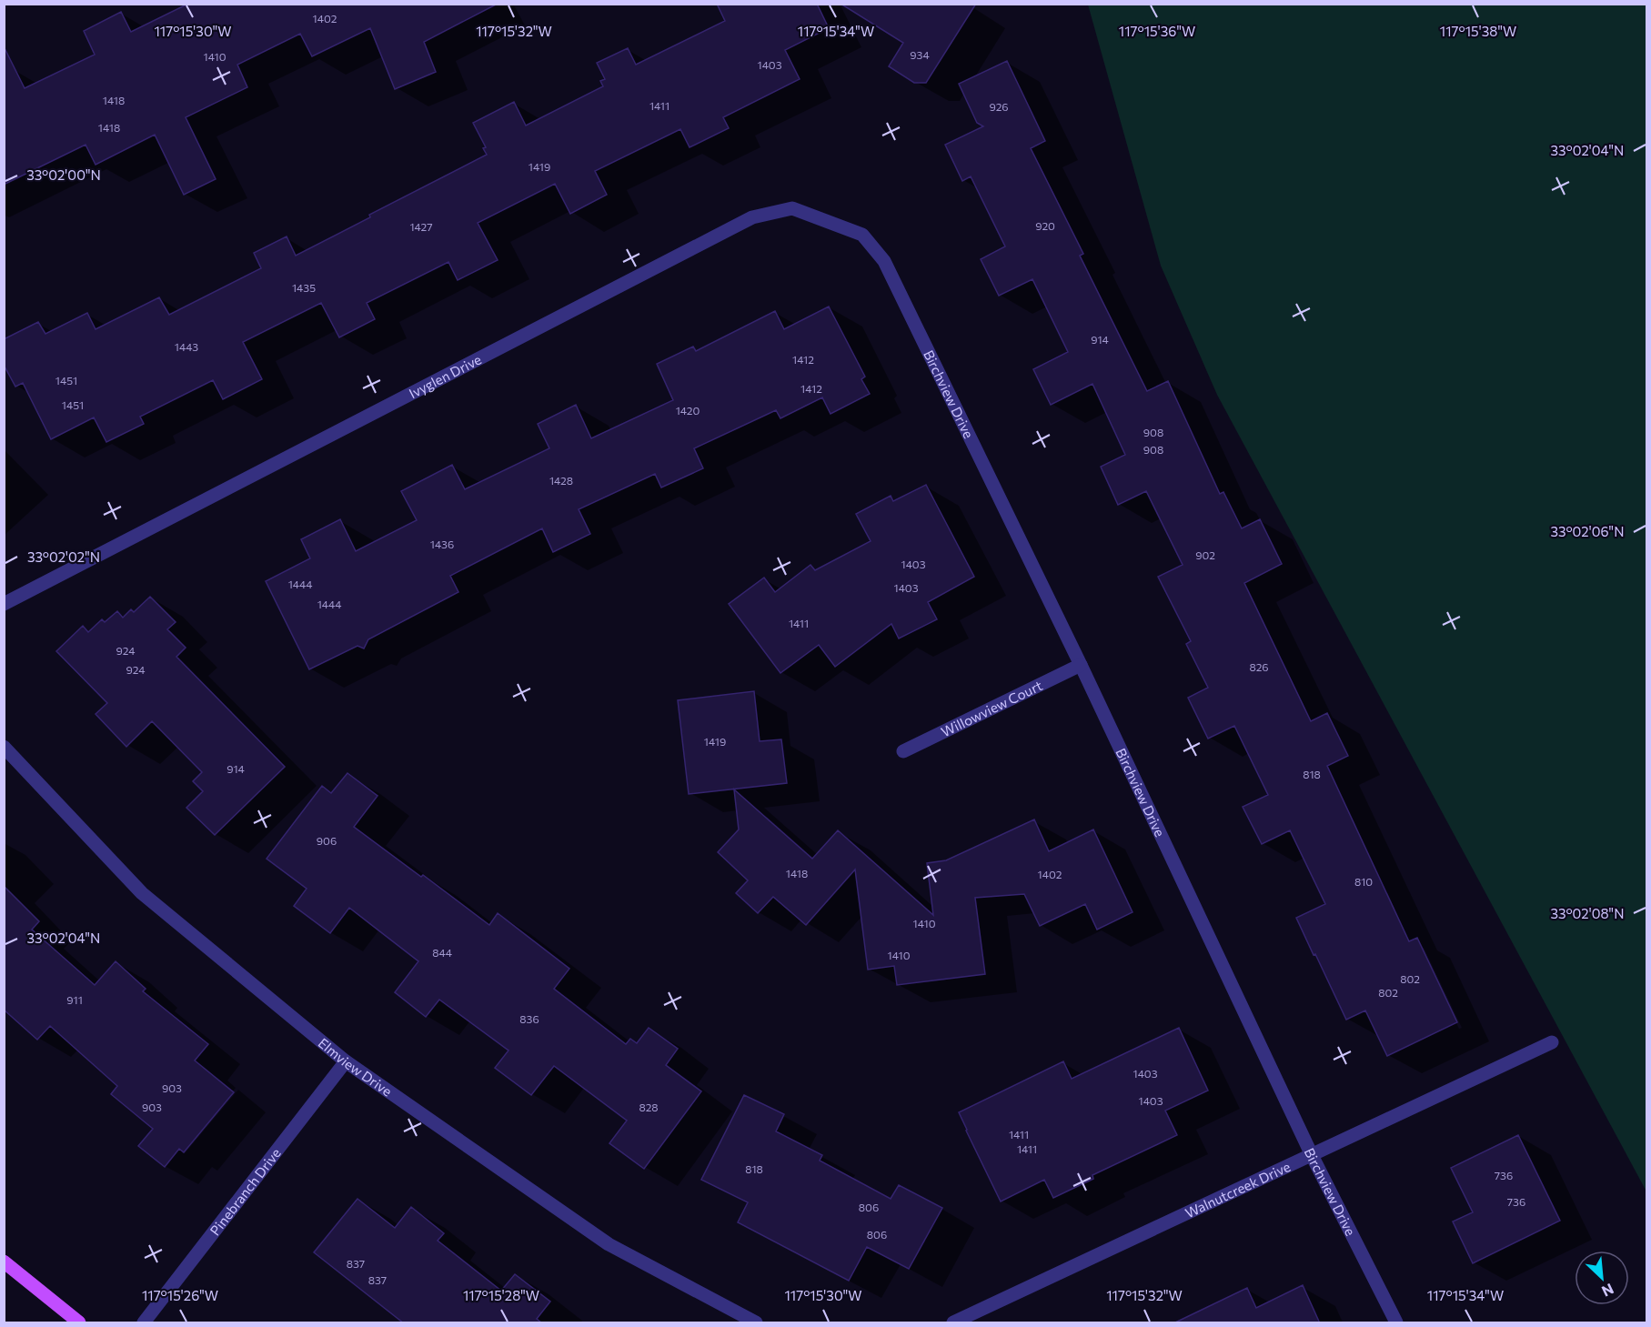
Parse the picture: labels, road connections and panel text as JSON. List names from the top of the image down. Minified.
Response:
{"streets":{"street":["Ivyglen Drive","Birchview Drive","Willowview Court","Elmview Drive","Walnutcreek Drive","Pinebranch Drive"]},"crossings":[["Ivyglen Drive","Birchview Drive"],["Birchview Drive","Willowview Court"],["Birchview Drive","Walnutcreek Drive"],["Elmview Drive","Pinebranch Drive"]],"house_numbers":["1402","934","1410","1403","1418","1411","926","1418","1419","920","1427","1435","914","1443","1412","1451","1412","1451","1420","908","908","1428","1436","902","1403","1444","1403","1444","1411","924","826","924","1419","914","818","906","1418","1402","810","1410","844","1410","802","802","911","836","1403","903","1403","903","828","1411","1411","818","736","736","806","806","837","837"],"north":"bottom right","coordinates":["117°15'30\"W","117°15'32\"W","117°15'34\"W","117°15'36\"W","117°15'38\"W","33°02'04\"N","33°02'00\"N","33°02'06\"N","33°02'02\"N","33°02'08\"N","117°15'26\"W","117°15'28\"W"]}
